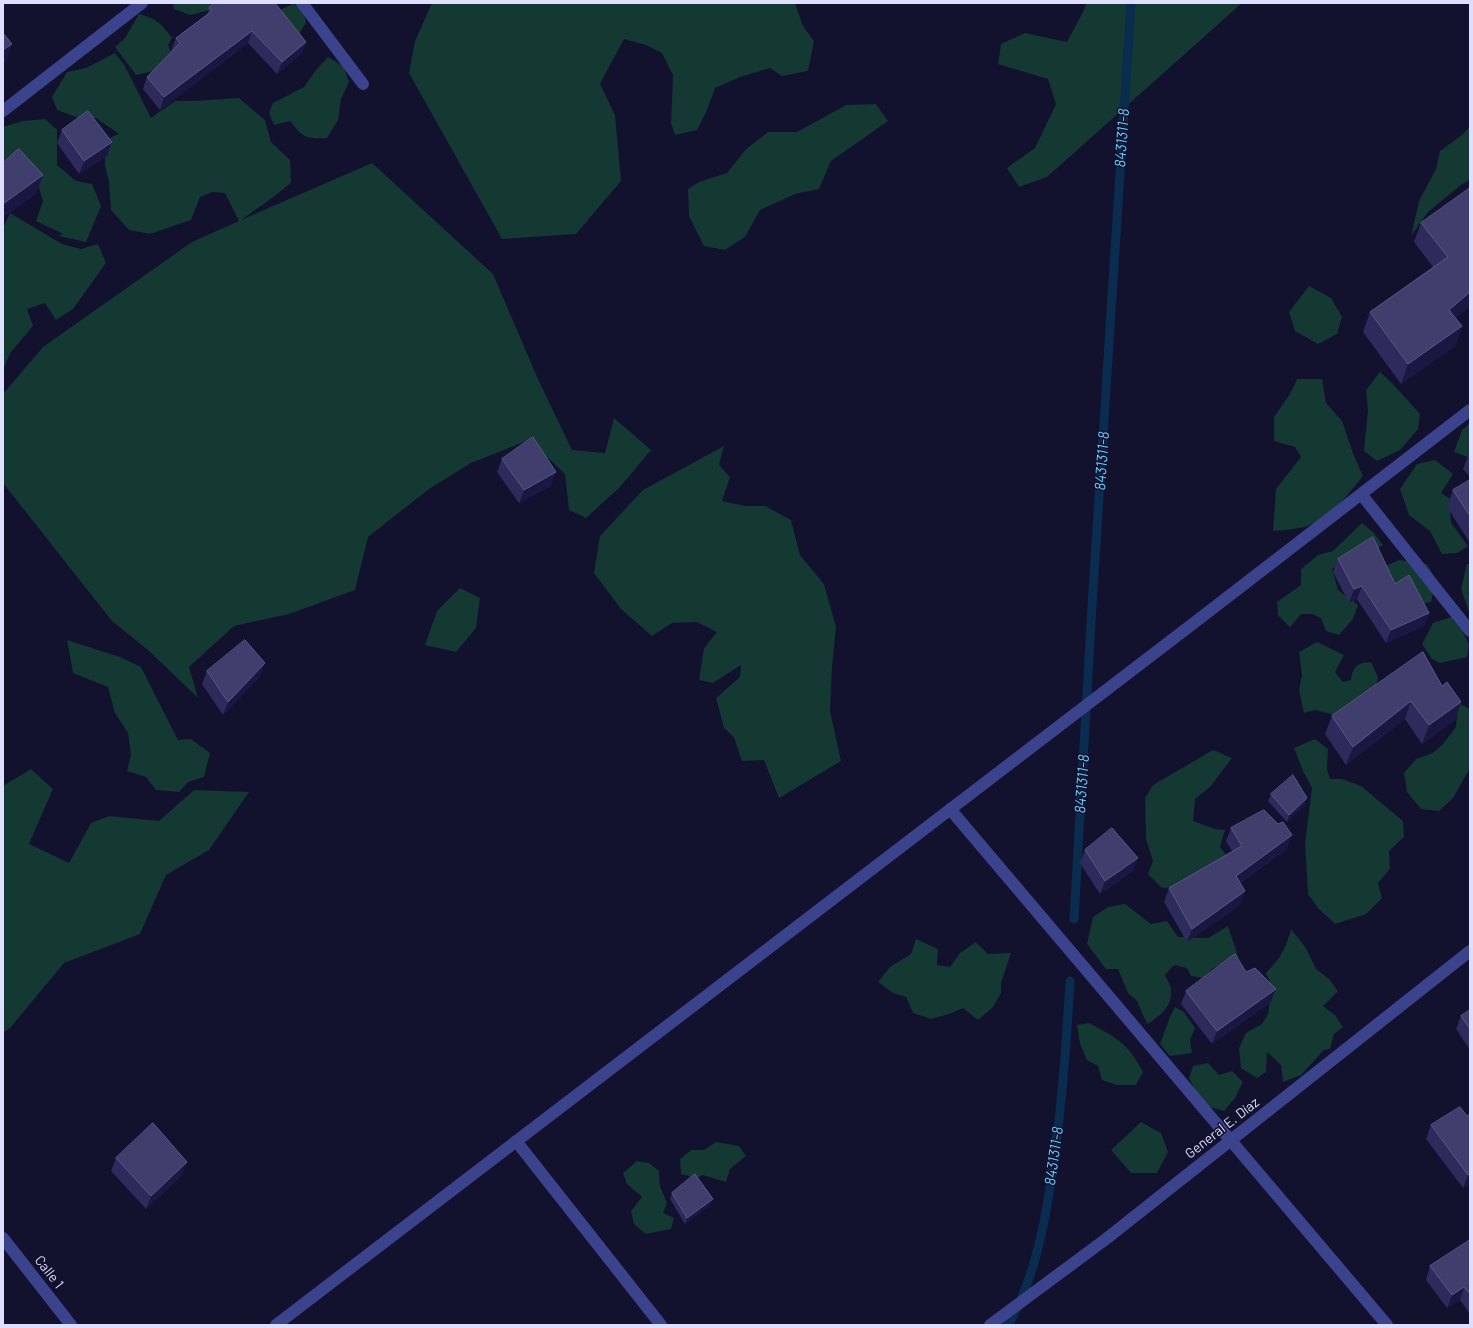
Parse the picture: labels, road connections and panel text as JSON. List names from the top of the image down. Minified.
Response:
{"streets":{"street":["General E. Díaz","Calle 1"]},"water":["8431311-8"]}
